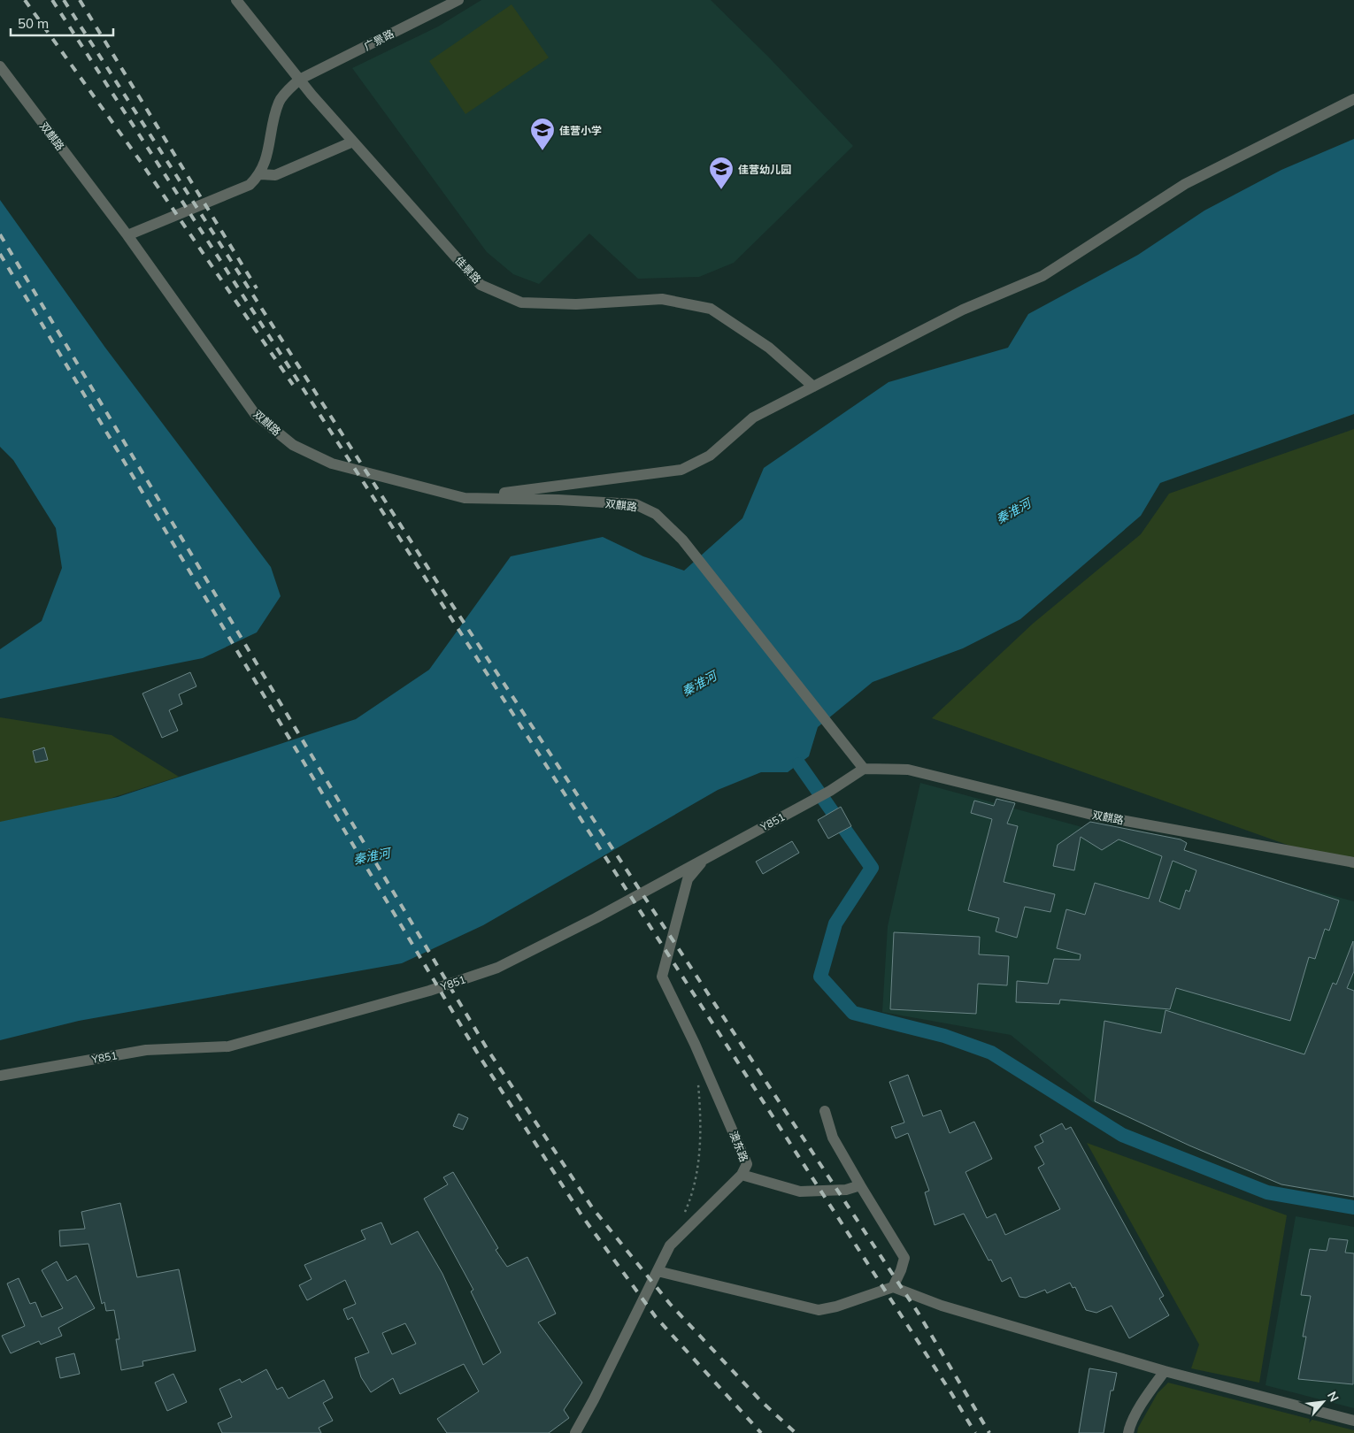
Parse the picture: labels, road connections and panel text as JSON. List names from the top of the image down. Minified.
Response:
{"streets":{"street":["广景路","双麒路","佳景路","Y851","澳东路"]},"crossings":[["广景路","佳景路"],["双麒路","Y851"],["Y851","澳东路"]],"water":["秦淮河"],"places":{"school or university":["佳营小学","佳营幼儿园"]},"scale_bar":"50 m","north":"top right"}
